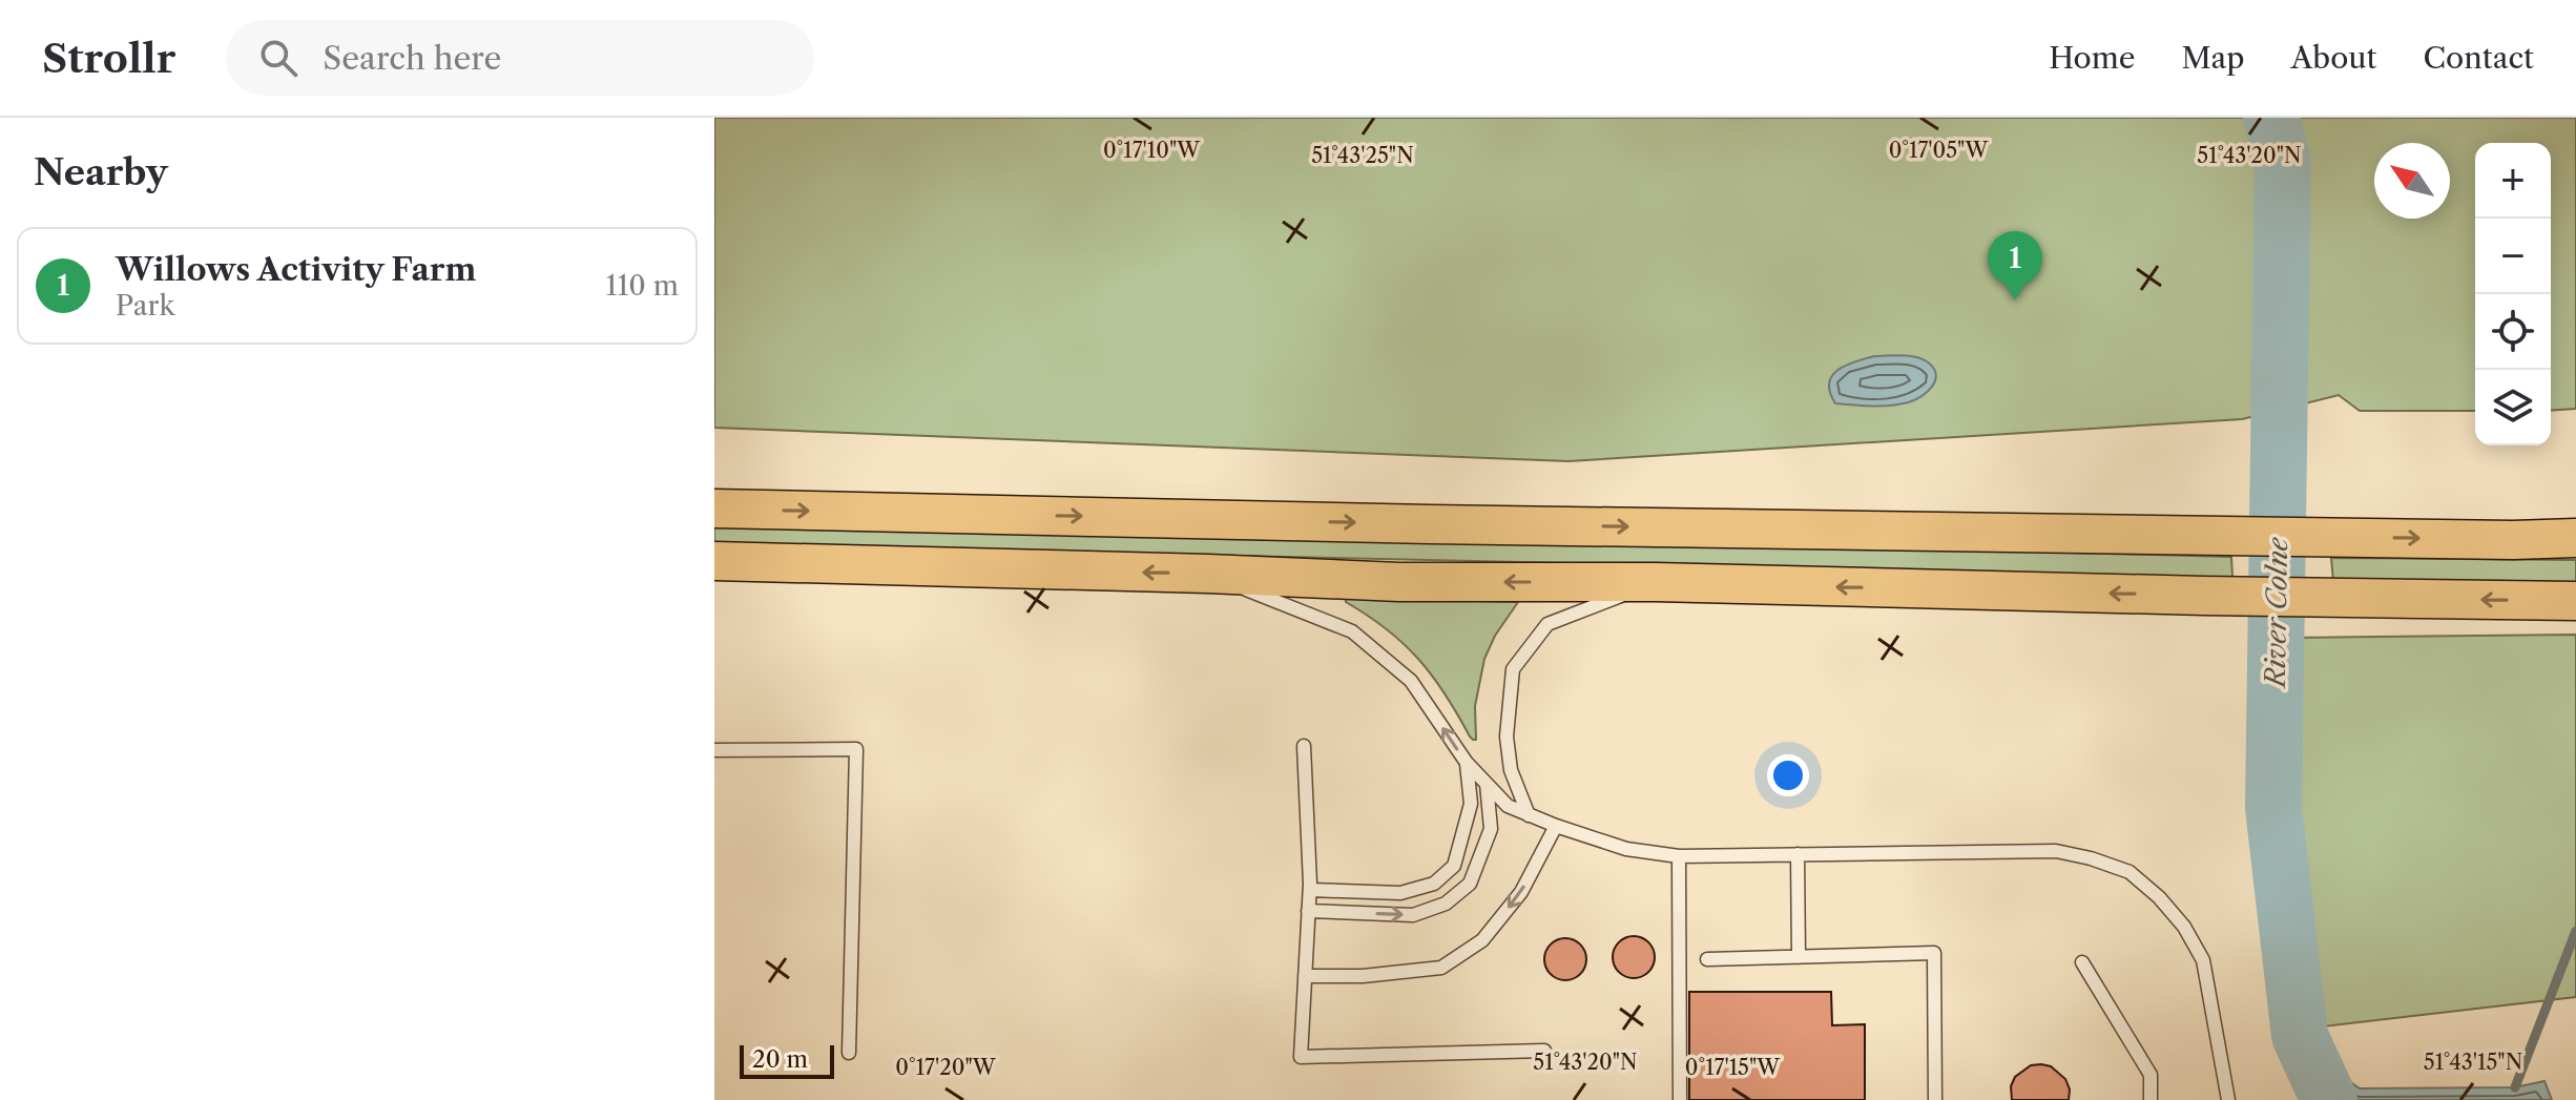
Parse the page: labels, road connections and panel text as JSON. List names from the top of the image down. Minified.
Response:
{"water":["River Colne"],"scale_bar":"20 m","north":"top left","page":{"header":"Strollr","search":"Search here","nav":["Home","Map","About","Contact"],"heading":"Nearby","map_buttons":["+","−"],"list":[{"mark":"1","name":"Willows Activity Farm","note":"Park","value":"110 m"}],"pins":"1","scale":"20 m"},"coordinates":["0°17'10\"W","0°17'05\"W","51°43'25\"N","51°43'20\"N","51°43'15\"N","0°17'20\"W","0°17'15\"W"]}
